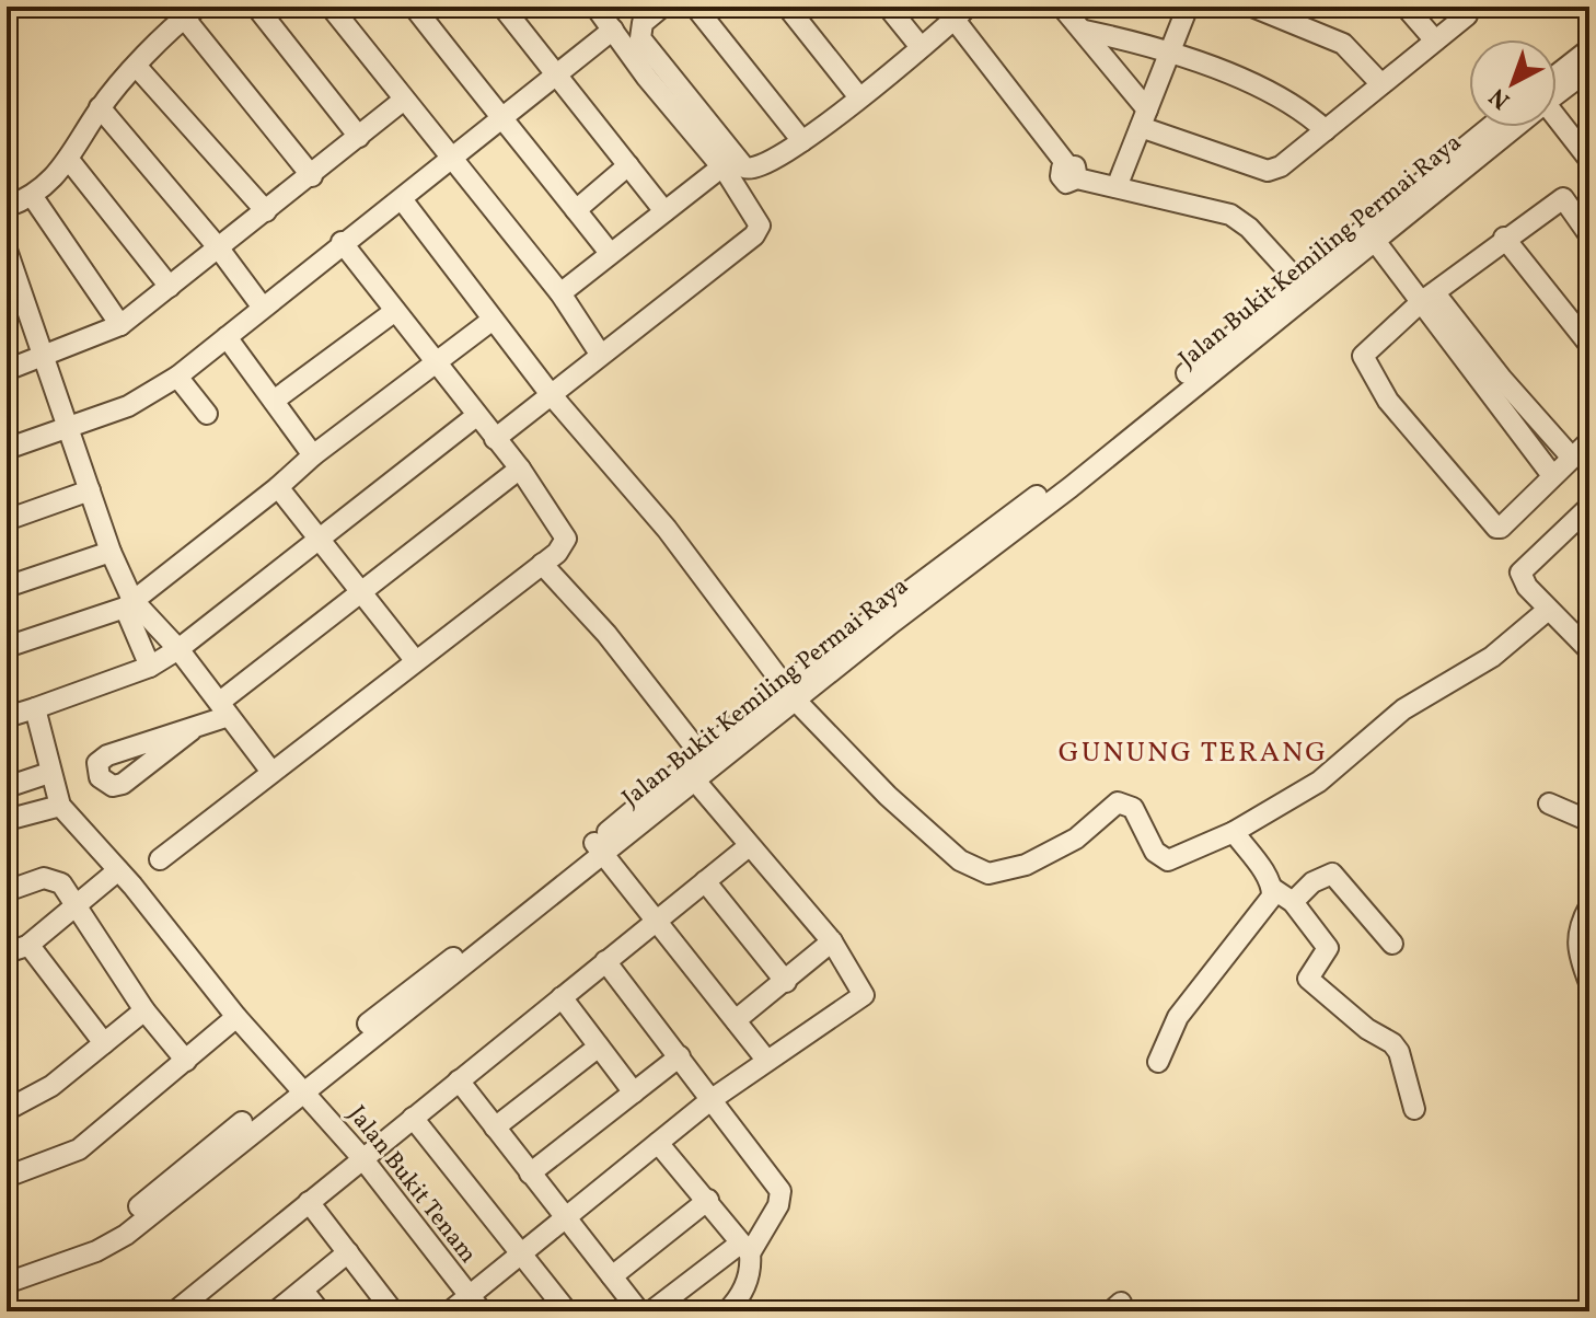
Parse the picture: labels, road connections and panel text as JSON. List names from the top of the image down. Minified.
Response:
{"streets":{"street":["Jalan Bukit Kemiling Permai Raya","Jalan Bukit Tenam"]},"crossings":[["Jalan Bukit Kemiling Permai Raya","Jalan Bukit Tenam"]],"districts":["GUNUNG TERANG"],"north":"bottom left"}
